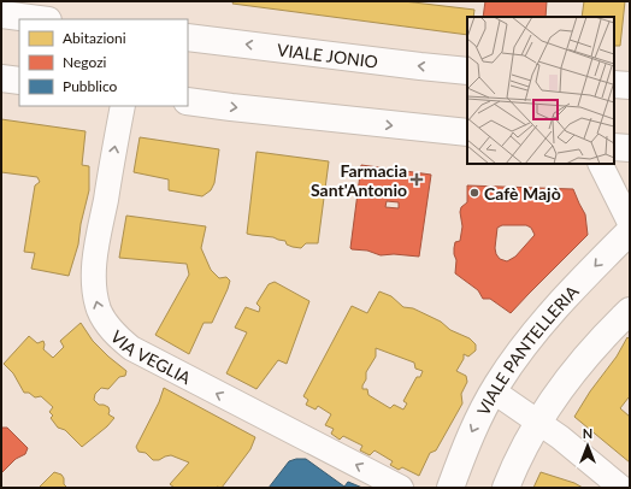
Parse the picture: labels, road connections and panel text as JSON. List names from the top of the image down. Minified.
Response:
{"streets":{"main road":["VIALE JONIO","VIALE PANTELLERIA"],"street":["VIA VEGLIA"]},"one_way":["VIA VEGLIA"],"places":{"health":["Farmacia Sant'Antonio"],"other":["Cafè Majò"]},"legend":["Abitazioni","Negozi","Pubblico"],"north":"top"}
